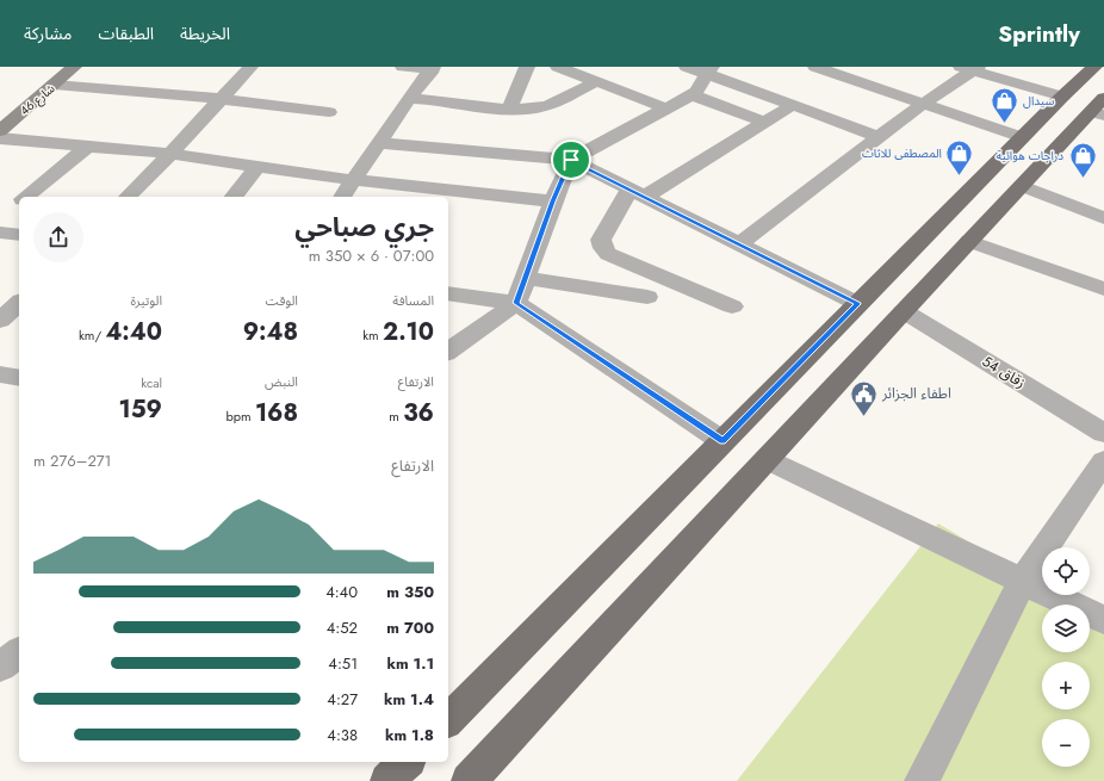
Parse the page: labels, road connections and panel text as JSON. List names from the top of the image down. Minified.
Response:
{"streets":{"main road":["شارع 46"],"street":["زقاق 54"]},"places":{"shop":["سيدال","المصطفى للاثاث","دراجات هوائية"],"public building":["اطفاء الجزائر"]},"page":{"header":"Sprintly","nav":["الخريطة","الطبقات","مشاركة"],"heading":["جري صباحي","07:00 · 6 × 350 m"],"stats":[["المسافة","2.10 km"],["الوقت","9:48"],["الوتيرة","4:40 /km"],["الارتفاع","36 m"],["النبض","168 bpm"],["kcal","159"]],"chart":["الارتفاع","271–276 m"],"map_buttons":["+","−"],"list":[{"name":"350 m","note":"4:40"},{"name":"700 m","note":"4:52"},{"name":"1.1 km","note":"4:51"},{"name":"1.4 km","note":"4:27"},{"name":"1.8 km","note":"4:38"}]}}
